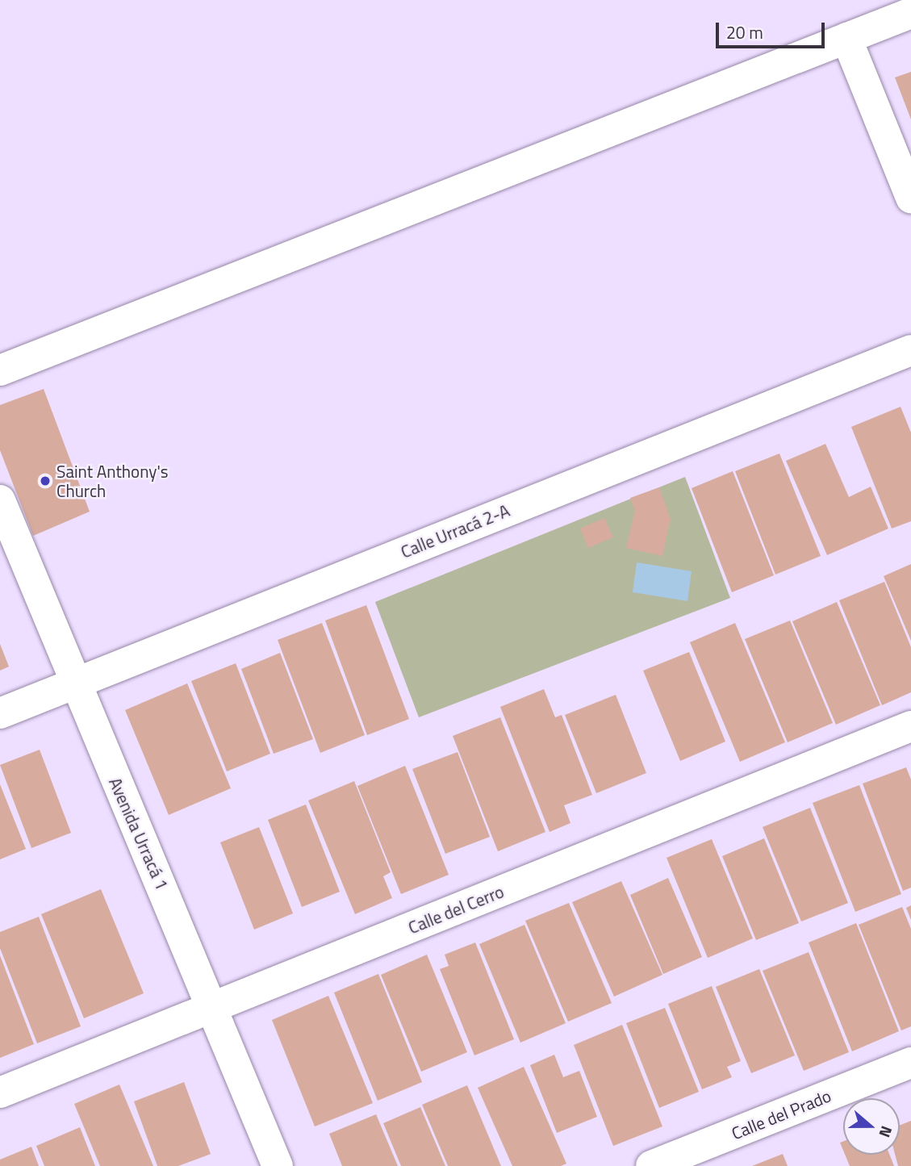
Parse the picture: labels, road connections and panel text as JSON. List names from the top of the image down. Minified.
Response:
{"streets":{"street":["Calle Urracá 2-A","Avenida Urracá 1","Calle del Cerro","Calle del Prado"]},"crossings":[["Calle Urracá 2-A","Avenida Urracá 1"],["Avenida Urracá 1","Calle del Cerro"]],"places":["Saint Anthony's Church"],"scale_bar":"20 m","north":"right"}
